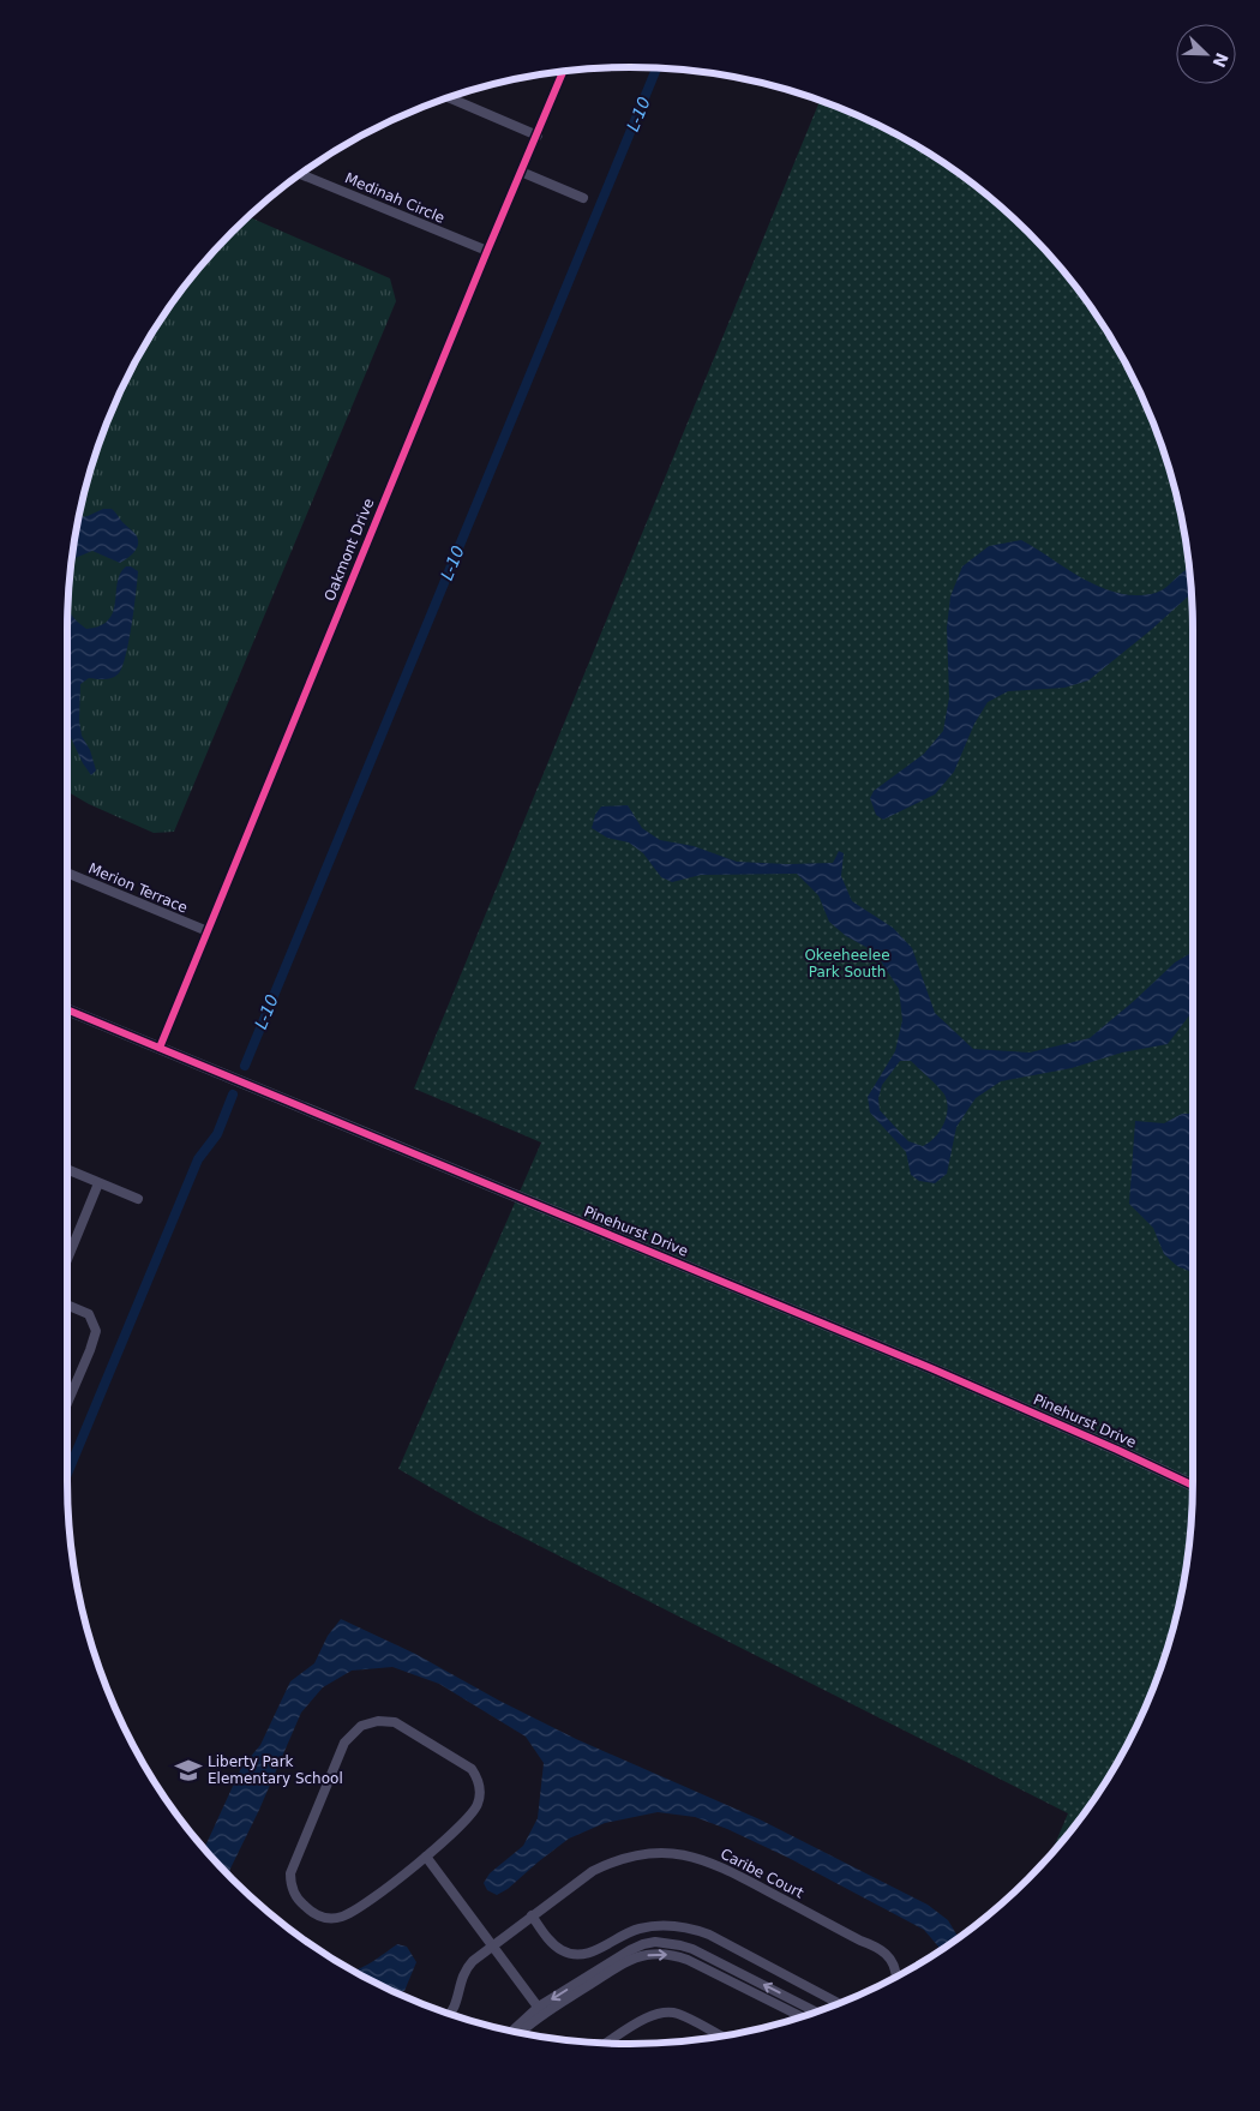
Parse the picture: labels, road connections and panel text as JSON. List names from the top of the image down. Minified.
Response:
{"streets":{"street":["Medinah Circle","Oakmont Drive","Merion Terrace","Pinehurst Drive","Caribe Court"]},"crossings":[["Medinah Circle","Oakmont Drive"],["Oakmont Drive","Merion Terrace"],["Oakmont Drive","Pinehurst Drive"]],"water":["L-10"],"parks":["Okeeheelee Park South"],"places":{"school or university":["Liberty Park Elementary School"]},"north":"bottom right"}
